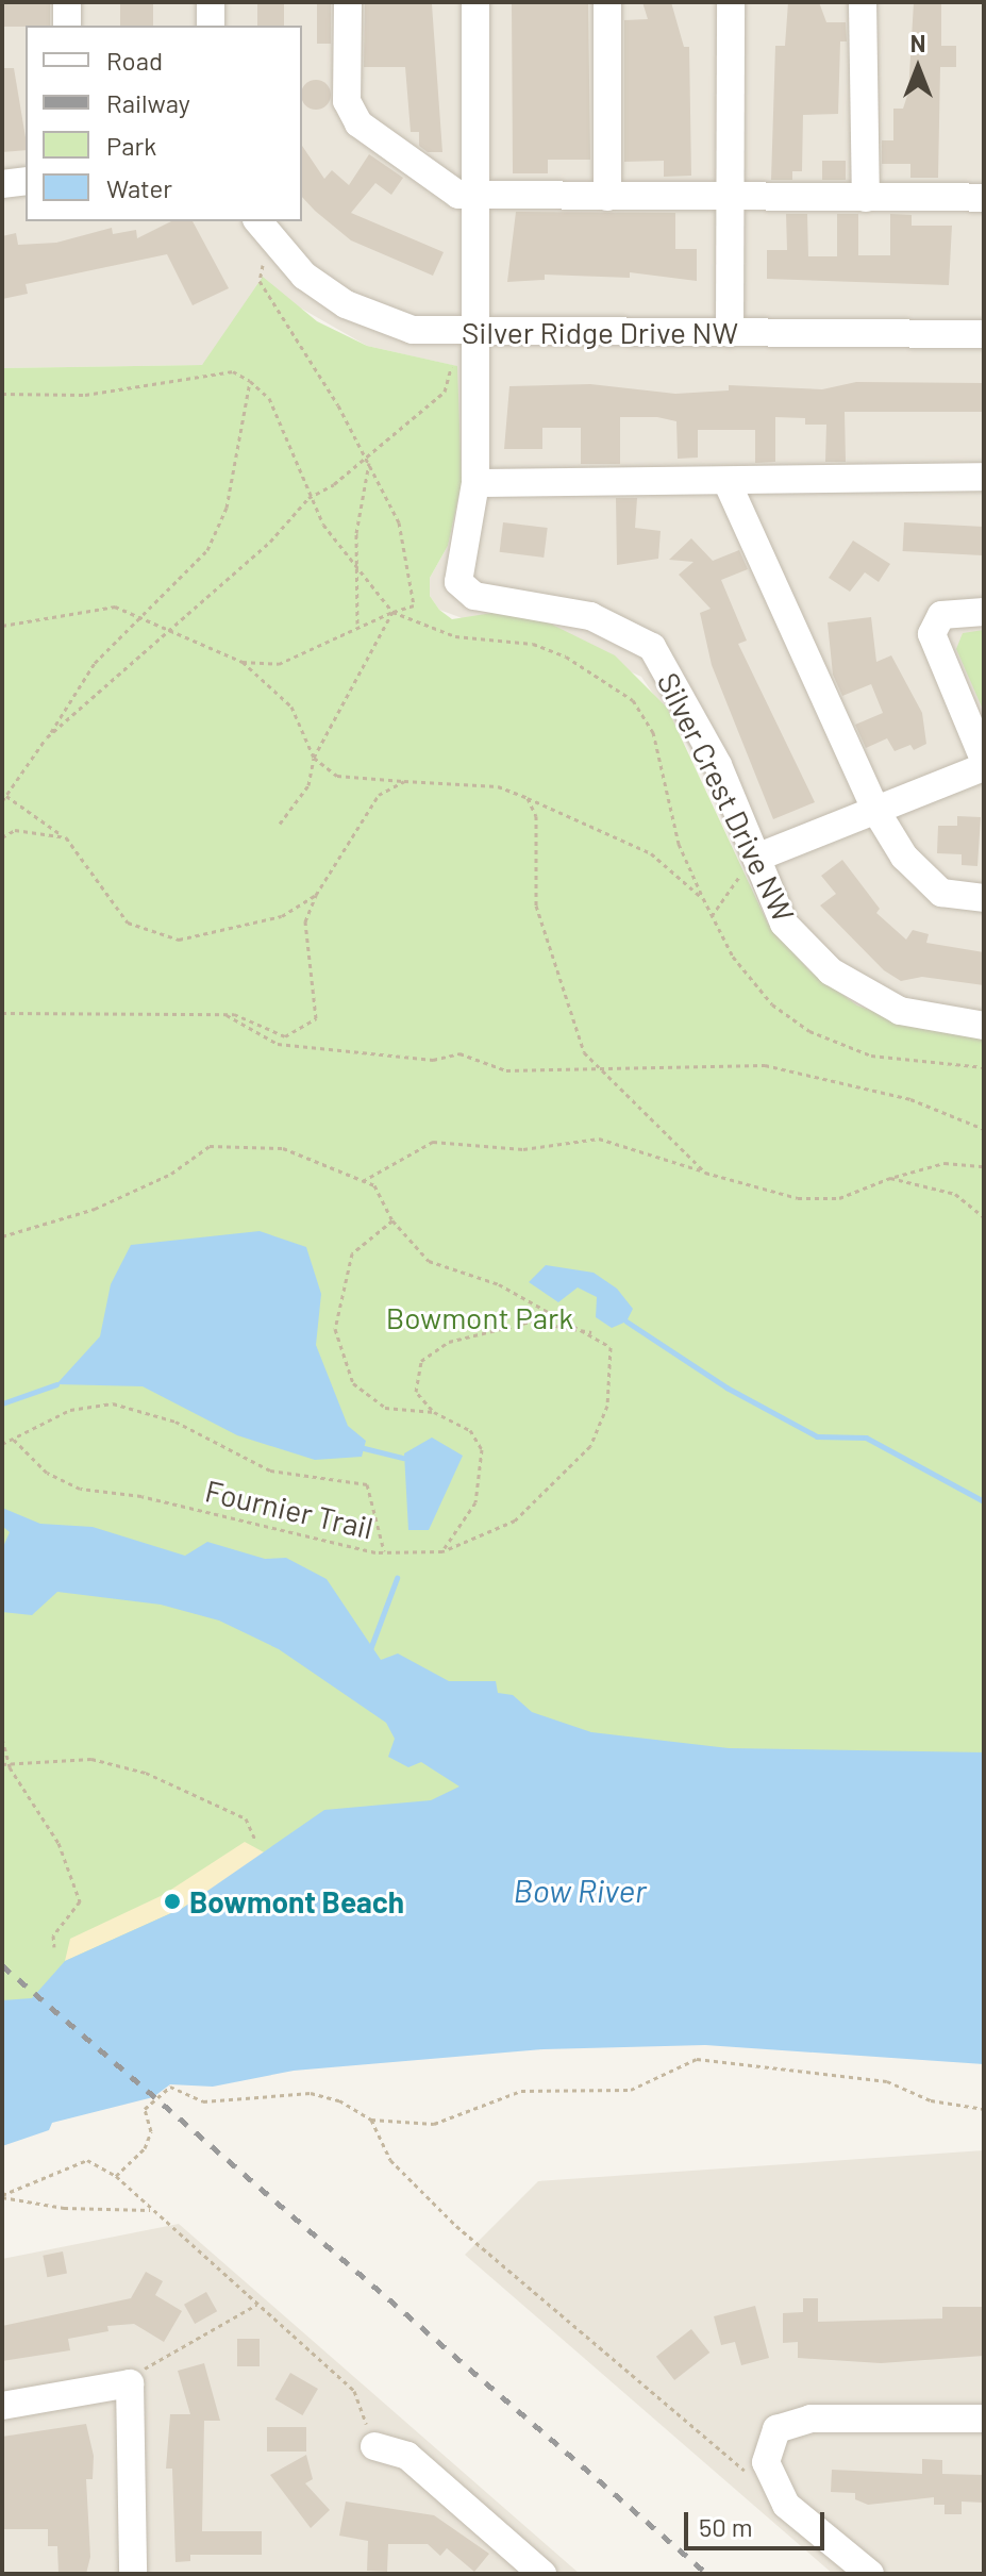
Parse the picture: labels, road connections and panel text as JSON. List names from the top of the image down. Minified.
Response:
{"streets":{"street":["Silver Ridge Drive NW","Silver Crest Drive NW"],"path":["Fournier Trail"]},"crossings":[["Silver Ridge Drive NW","Silver Crest Drive NW"]],"water":["Bow River"],"parks":["Bowmont Park"],"places":["Bowmont Beach"],"legend":["Road","Railway","Park","Water"],"scale_bar":"50 m","north":"top"}
